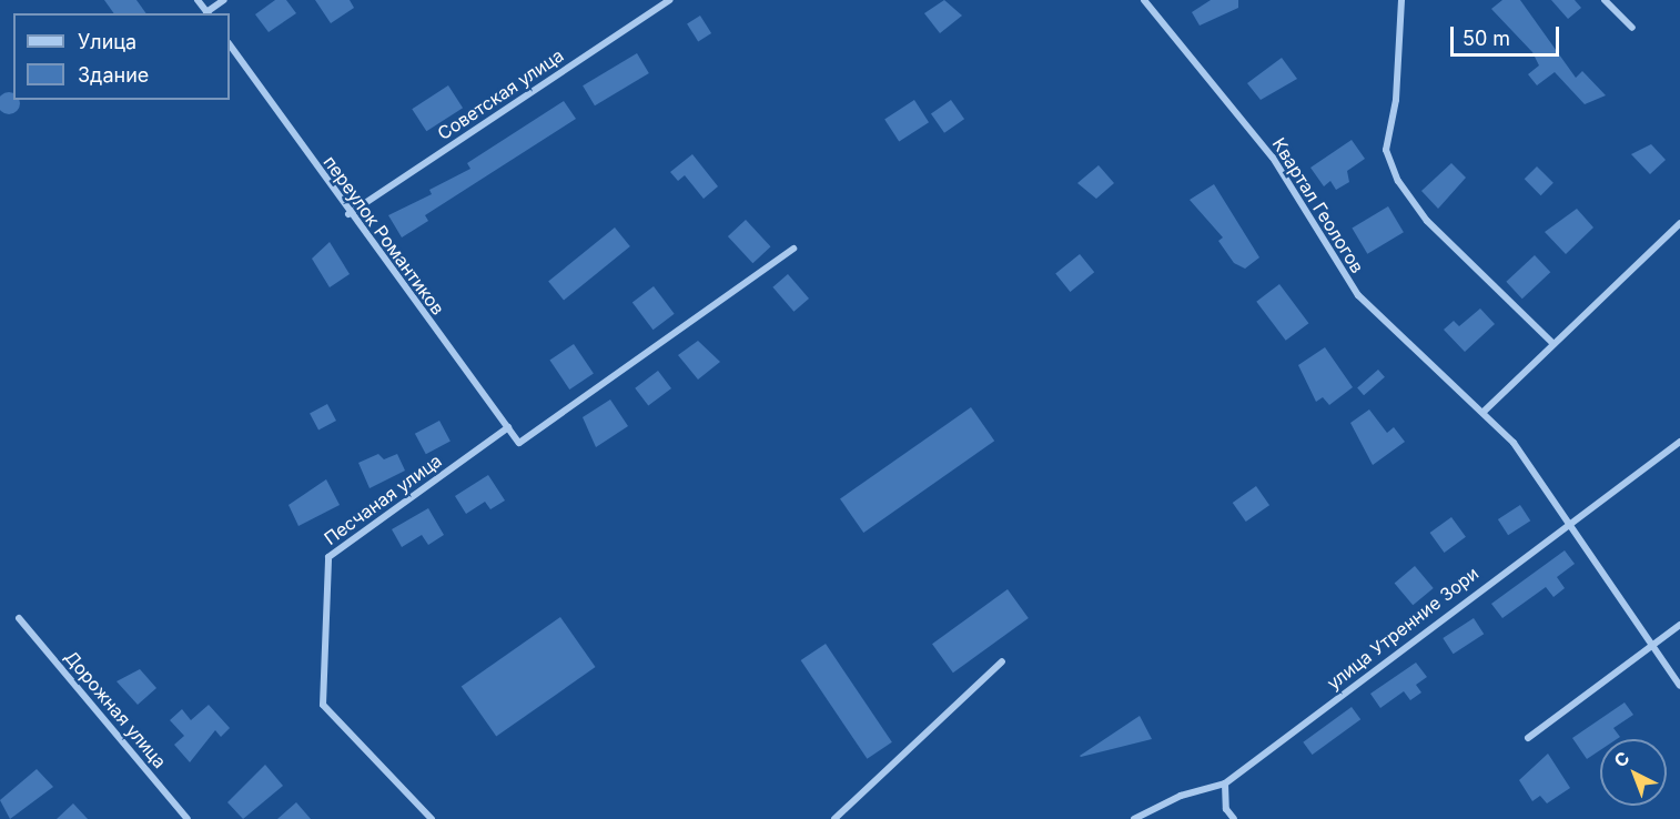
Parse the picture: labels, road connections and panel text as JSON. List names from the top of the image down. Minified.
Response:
{"streets":{"street":["Советская улица","Квартал Геологов","переулок Романтиков","Песчаная улица","улица Утренние Зори","Дорожная улица"]},"crossings":[["Советская улица","переулок Романтиков"],["Квартал Геологов","улица Утренние Зори"],["переулок Романтиков","Песчаная улица"]],"legend":["Улица","Здание"],"scale_bar":"50 m","north":"top left"}
